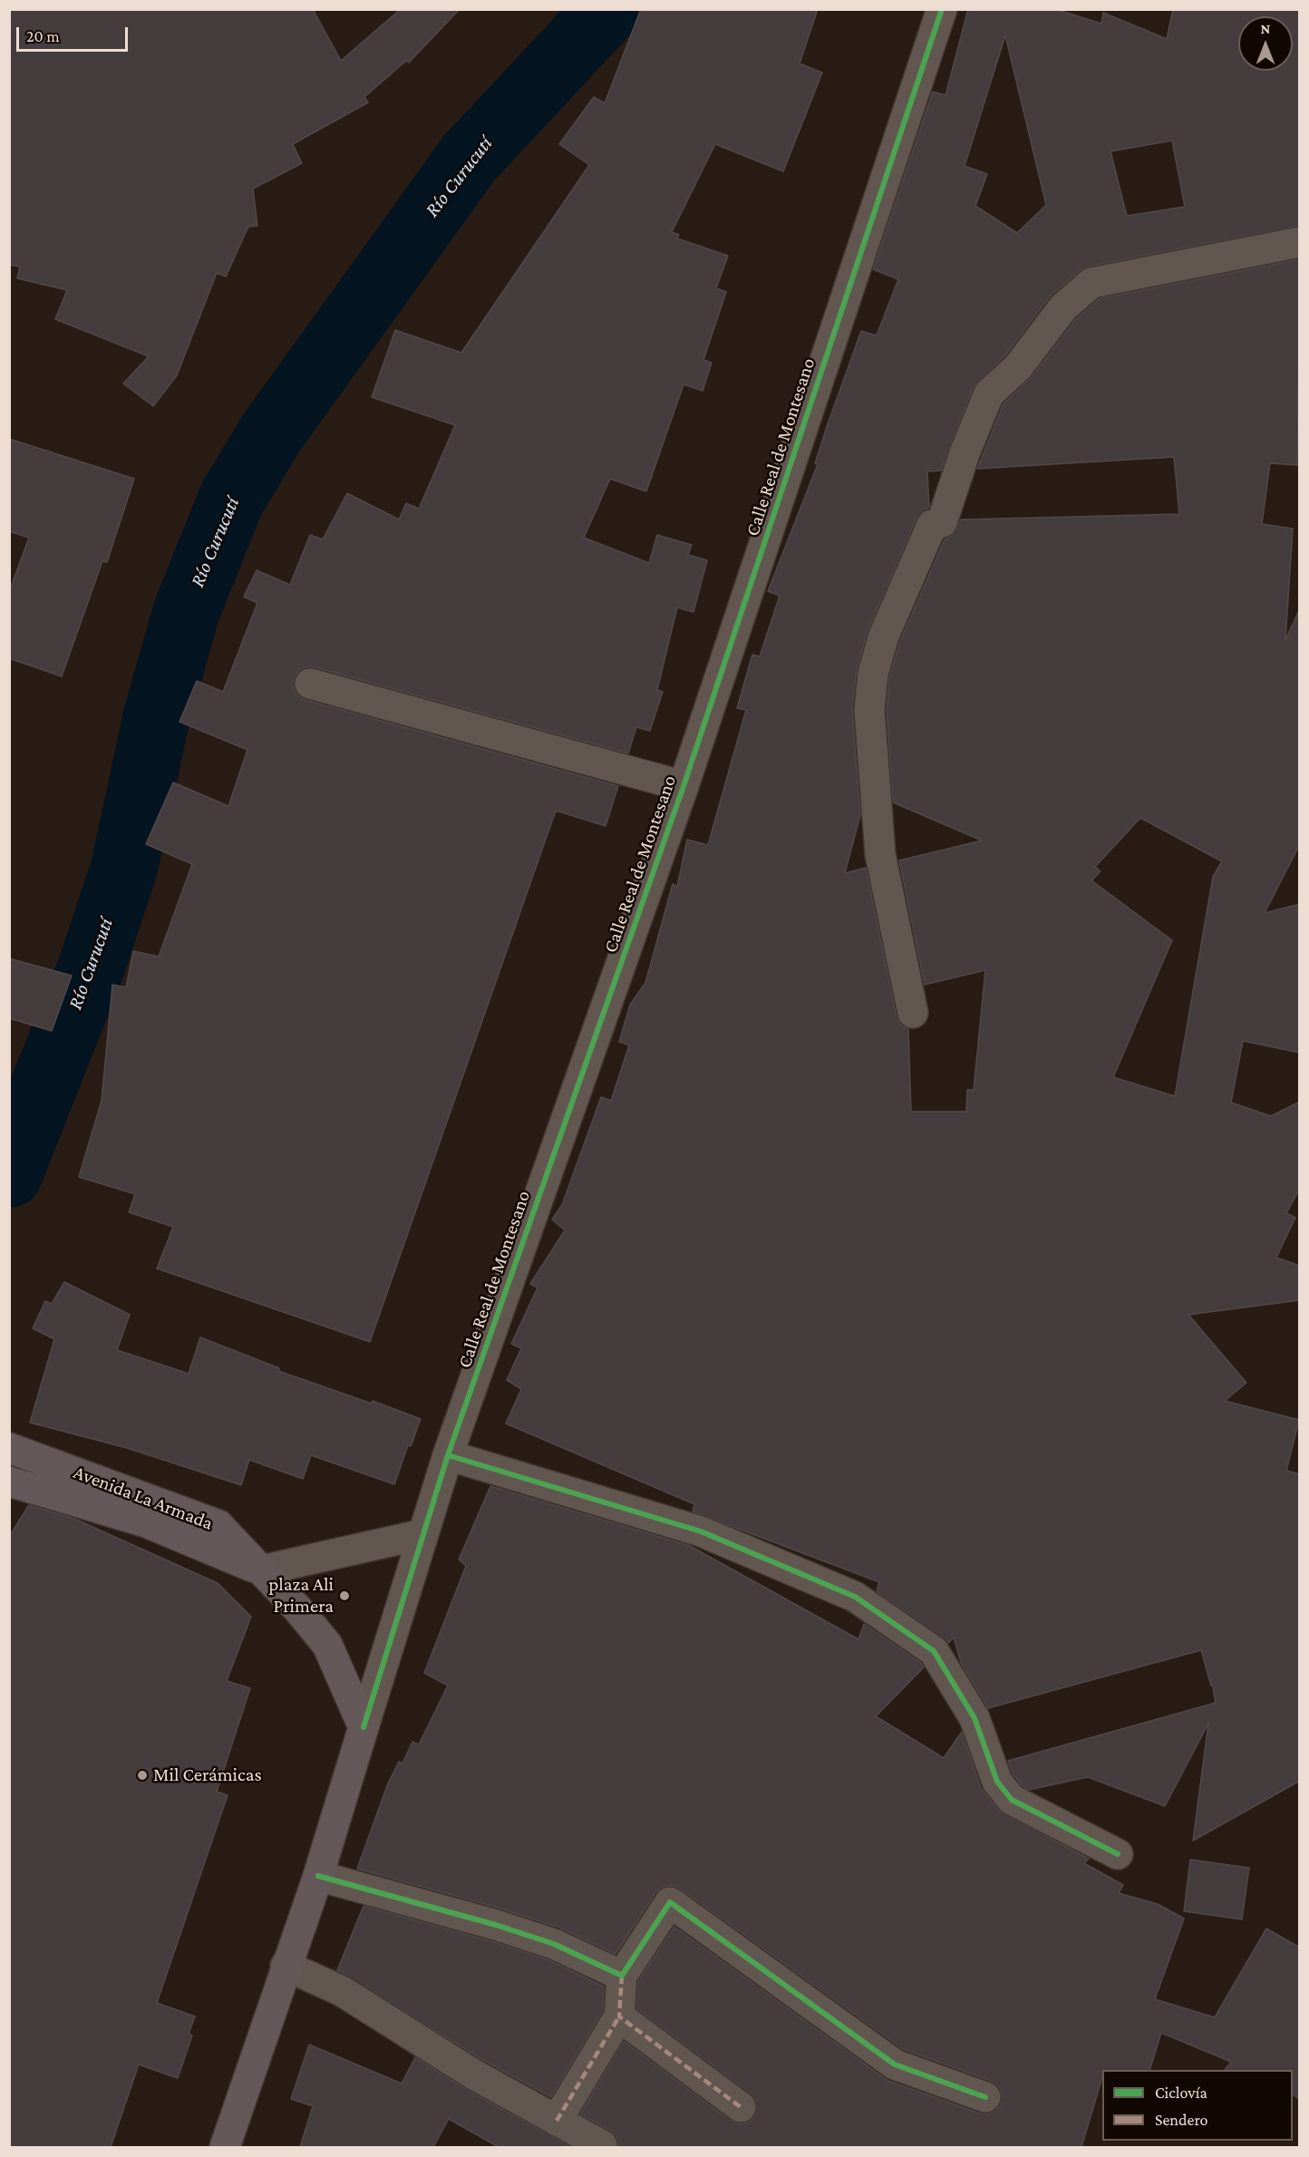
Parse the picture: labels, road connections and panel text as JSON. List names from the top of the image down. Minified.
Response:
{"streets":{"main road":["Avenida La Armada"],"street":["Calle Real de Montesano"]},"crossings":[["Calle Real de Montesano","Avenida La Armada"]],"water":["Río Curucutí"],"places":["plaza Ali Primera","Mil Cerámicas"],"legend":["Ciclovía","Sendero"],"scale_bar":"20 m","north":"top"}
